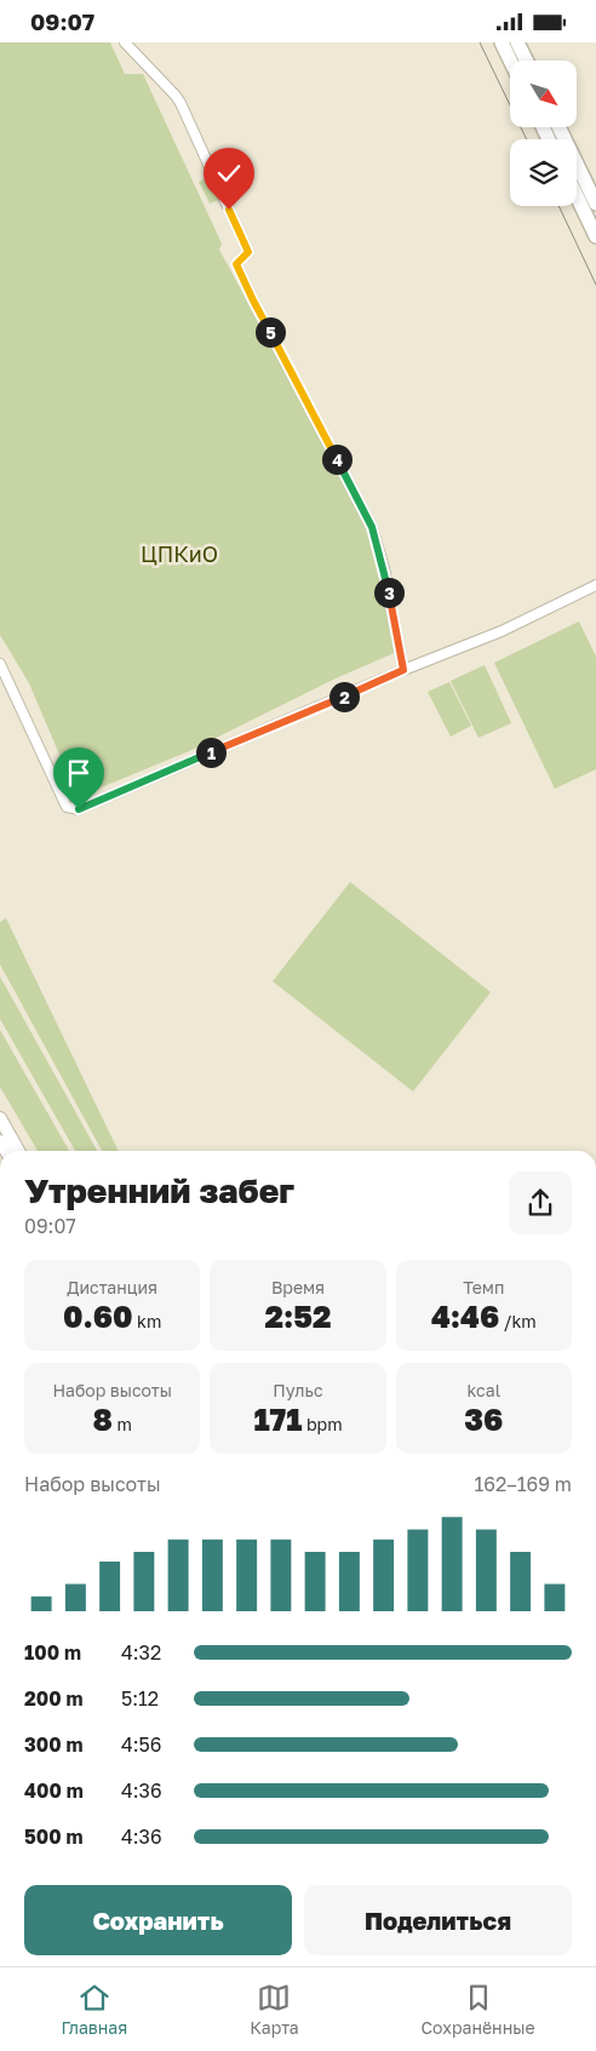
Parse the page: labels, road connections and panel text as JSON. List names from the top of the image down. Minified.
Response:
{"parks":["ЦПКиО"],"north":"bottom right","page":{"status":"09:07","pins":["5","4","3","2","1"],"heading":["Утренний забег","09:07"],"stats":[["Дистанция","0.60 km"],["Время","2:52"],["Темп","4:46 /km"],["Набор высоты","8 m"],["Пульс","171 bpm"],["kcal","36"]],"chart":["Набор высоты","162–169 m"],"list":[{"name":"100 m","note":"4:32"},{"name":"200 m","note":"5:12"},{"name":"300 m","note":"4:56"},{"name":"400 m","note":"4:36"},{"name":"500 m","note":"4:36"}],"buttons":["Сохранить","Поделиться"],"tabs":["Главная","Карта","Сохранённые"]}}
